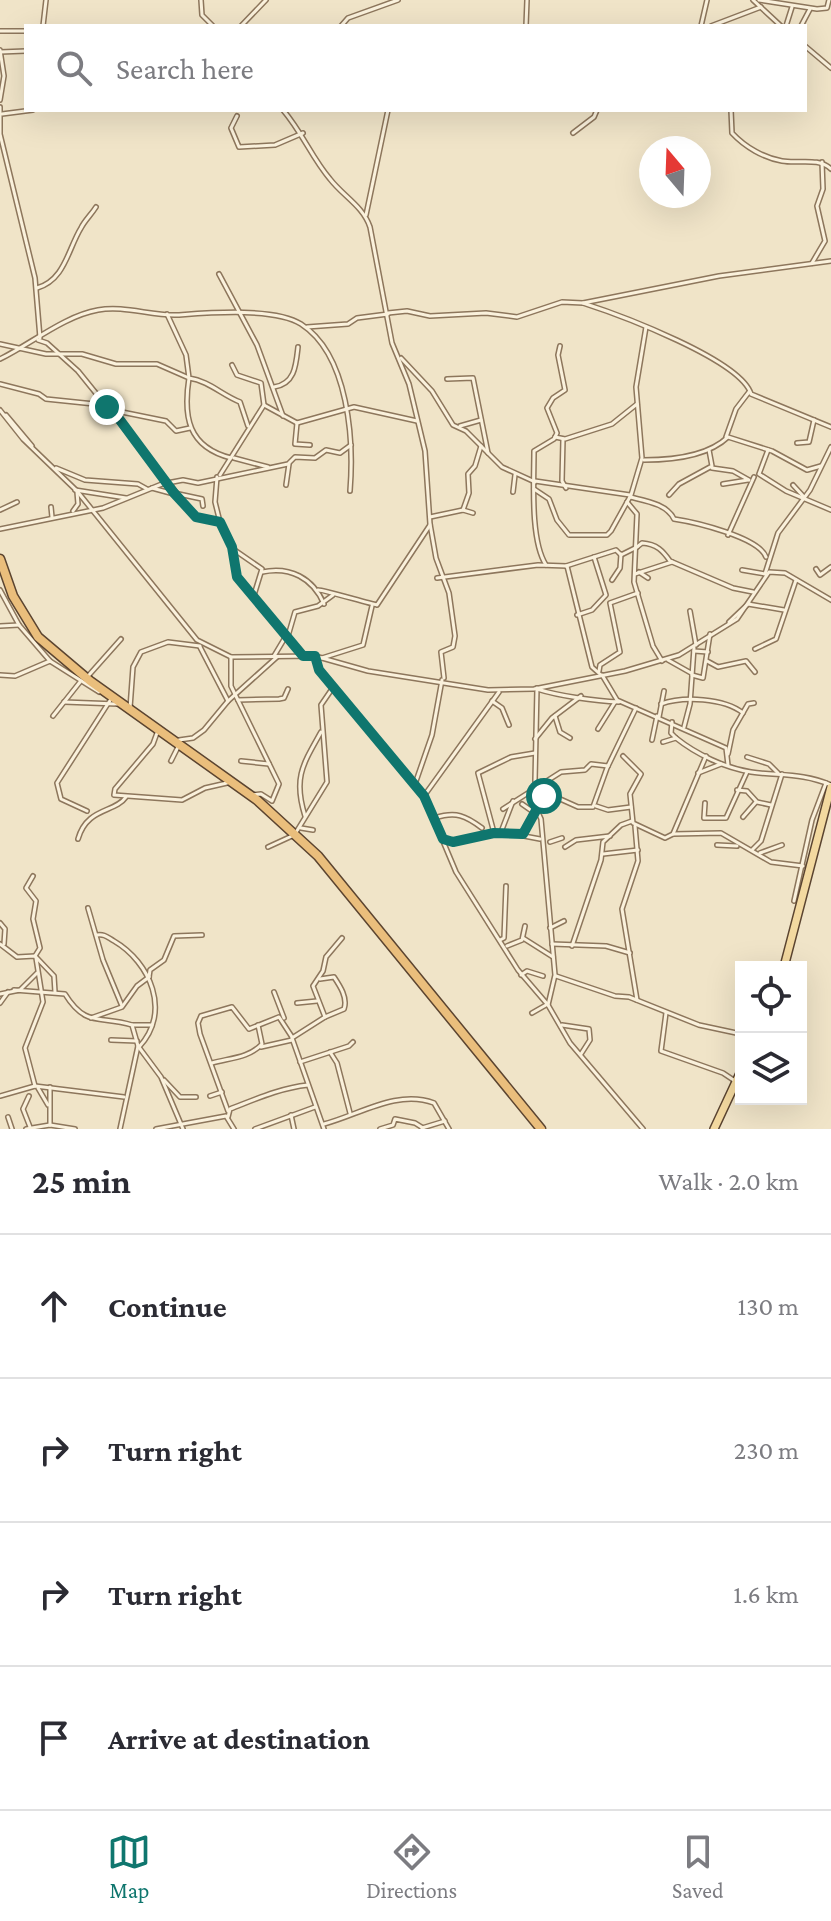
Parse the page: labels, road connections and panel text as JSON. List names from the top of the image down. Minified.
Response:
{"north":"top","page":{"search":"Search here","heading":["25 min","Walk · 2.0 km"],"list":[["Continue","130 m"],["Turn right","230 m"],["Turn right","1.6 km"],"Arrive at destination"],"nav":["Map","Directions","Saved"]}}
